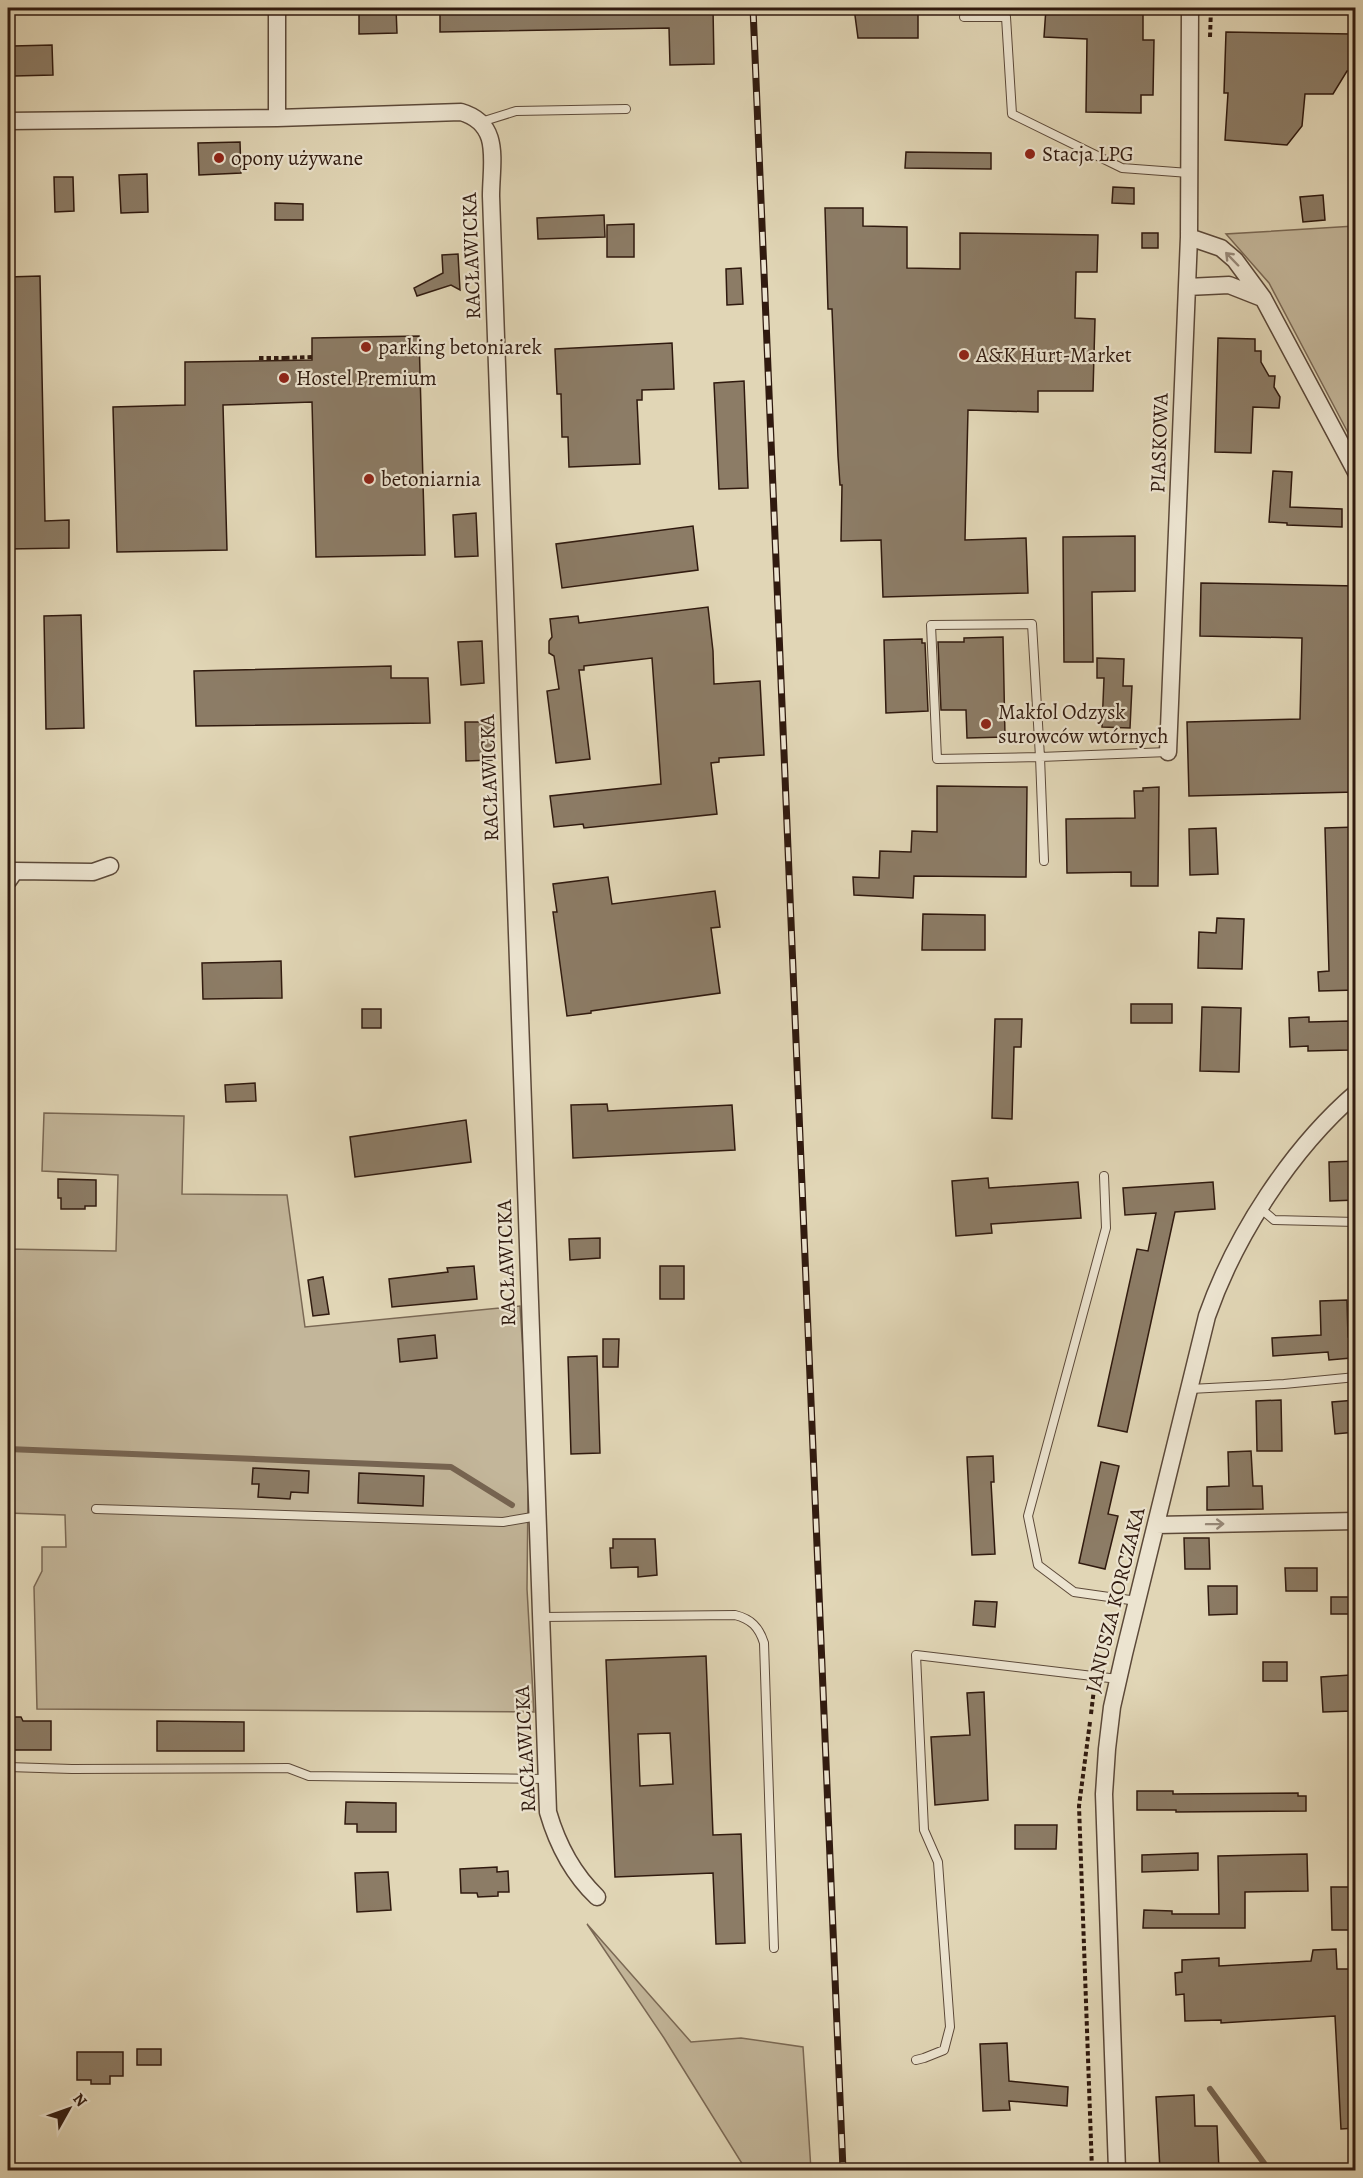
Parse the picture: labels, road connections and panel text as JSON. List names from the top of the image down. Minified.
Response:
{"streets":{"street":["RACŁAWICKA","PIASKOWA","JANUSZA KORCZAKA"]},"places":["Stacja LPG","opony używane","parking betoniarek","A&K Hurt-Market","Hostel Premium","betoniarnia","Makfol Odzysk surowców wtórnych"],"north":"top right"}
